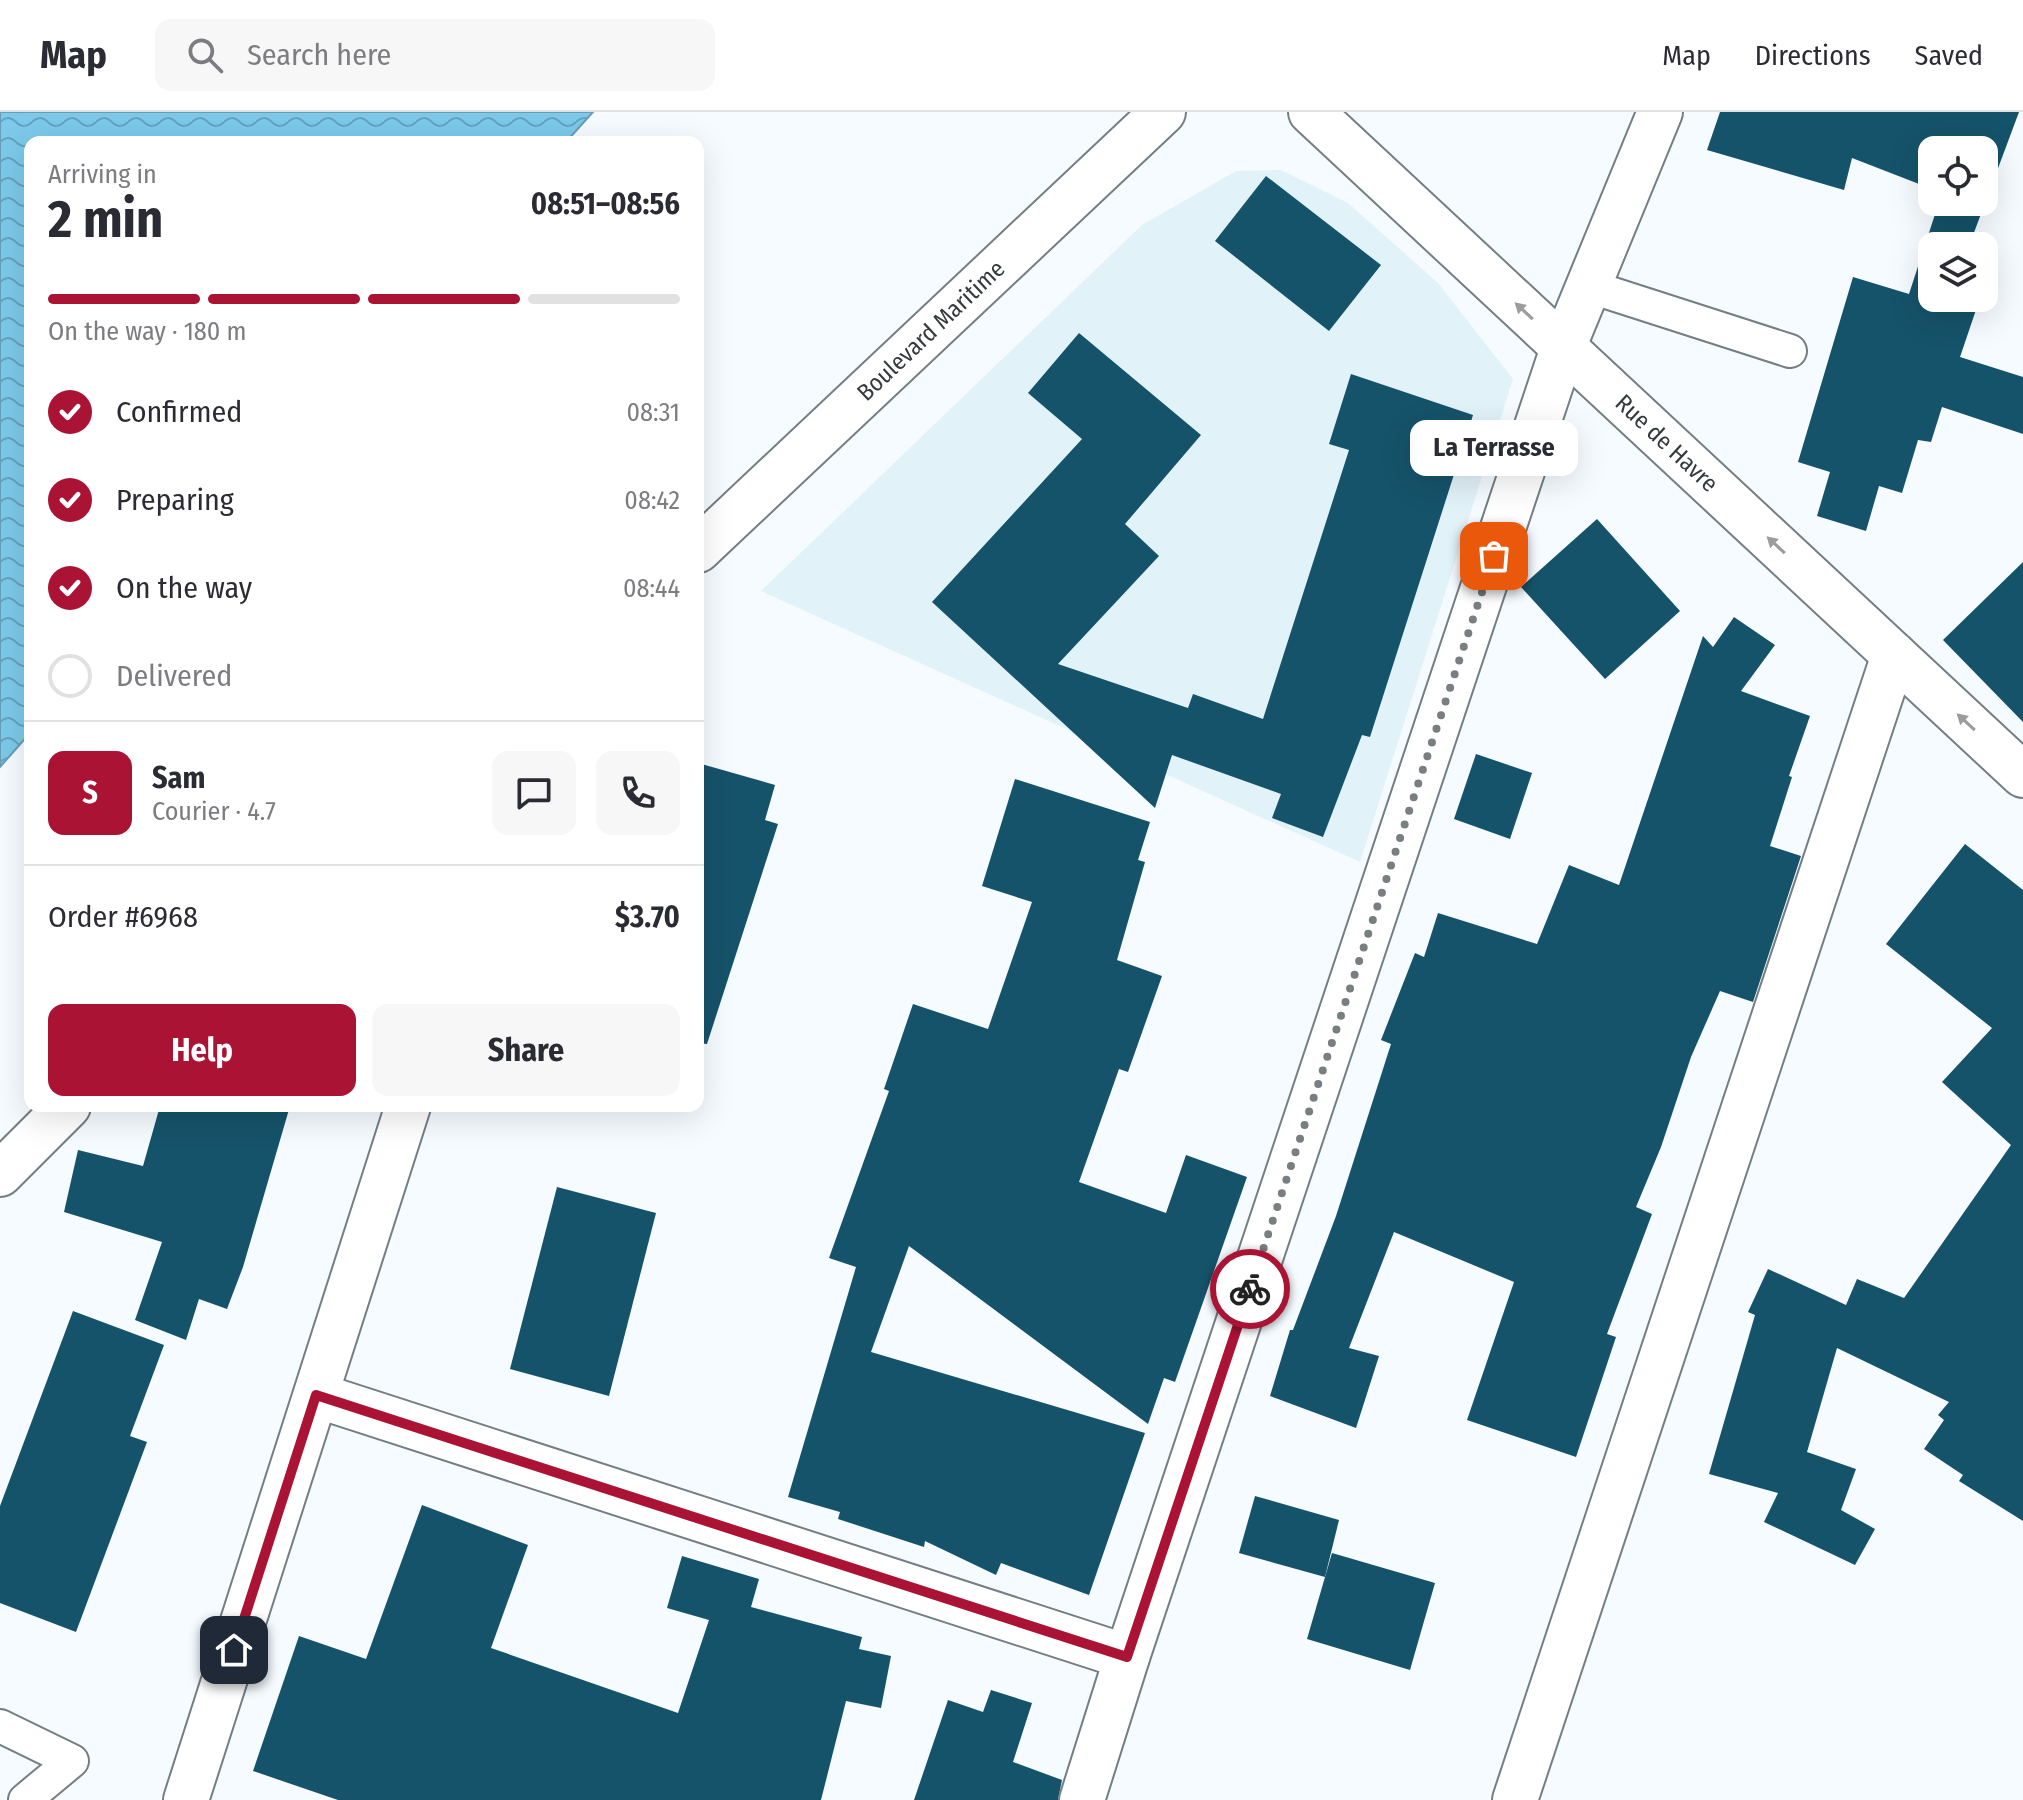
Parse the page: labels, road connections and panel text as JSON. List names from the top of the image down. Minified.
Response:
{"streets":{"street":["Boulevard Maritime","Rue de Havre"]},"one_way":["Rue de Havre"],"places":["La Terrasse"],"page":{"header":"Map","search":"Search here","nav":["Map","Directions","Saved"],"heading":["2 min","Arriving in","08:51–08:56"],"panel":["Sam","Courier · 4.7","Order #6968","$3.70"],"bar":"On the way · 180 m","list":[["Confirmed","08:31"],["Preparing","08:42"],["On the way","08:44"],"Delivered"],"bubble":"La Terrasse","round":"S","buttons":["Help","Share"]}}
